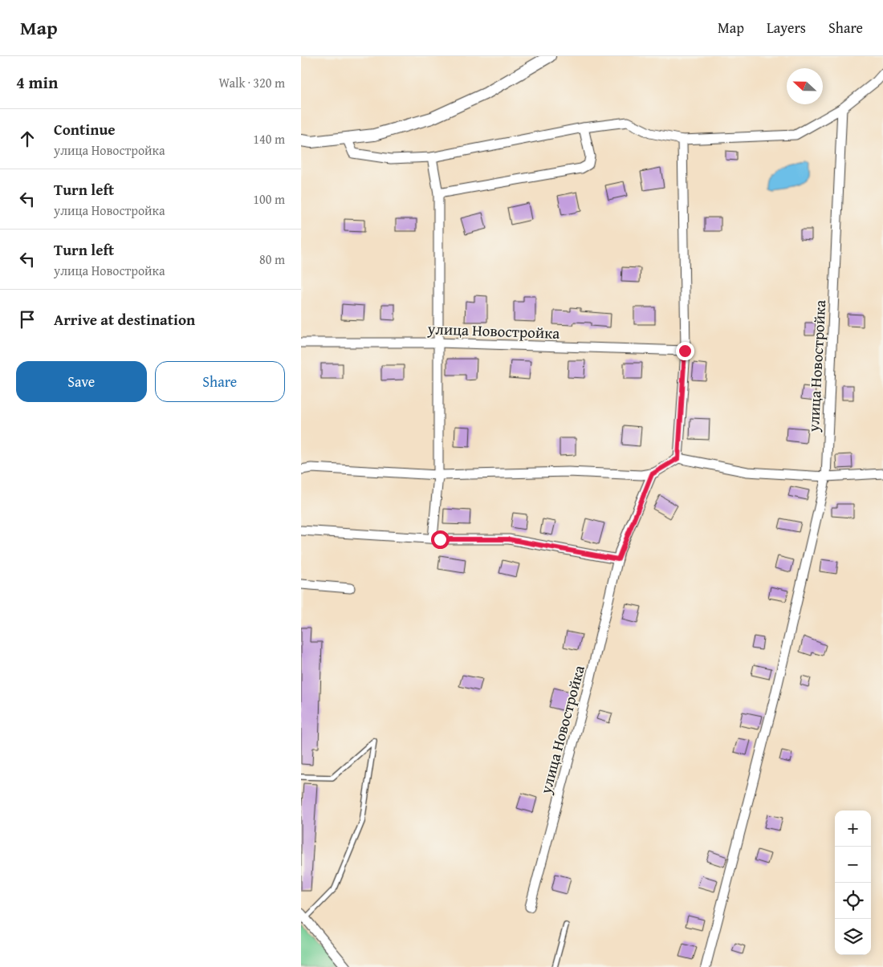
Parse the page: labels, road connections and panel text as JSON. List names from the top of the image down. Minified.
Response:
{"streets":{"street":["улица Новостройка"]},"north":"left","page":{"header":"Map","nav":["Map","Layers","Share"],"heading":["4 min","Walk · 320 m"],"list":[["Continue","улица Новостройка","140 m"],["Turn left","улица Новостройка","100 m"],["Turn left","улица Новостройка","80 m"],"Arrive at destination"],"buttons":["Save","Share"],"map_buttons":["+","−"]}}
